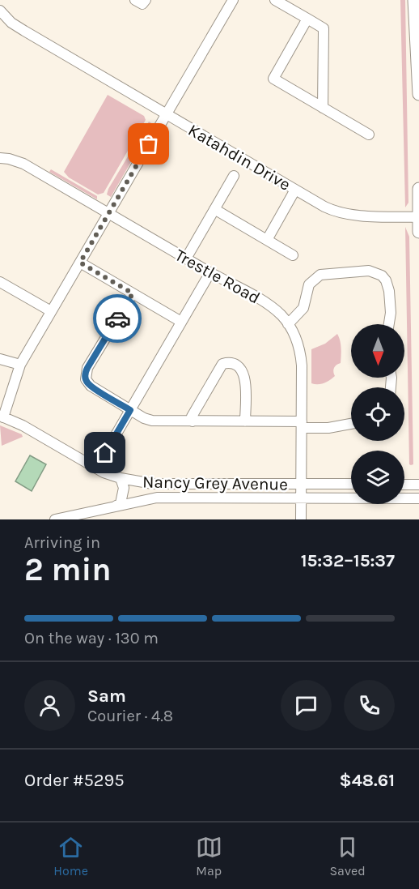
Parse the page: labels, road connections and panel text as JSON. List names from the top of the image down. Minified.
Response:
{"streets":{"street":["Katahdin Drive","Trestle Road","Nancy Grey Avenue"]},"crossings":[["Trestle Road","Nancy Grey Avenue"]],"north":"bottom","page":{"heading":["2 min","Arriving in","15:32–15:37"],"panel":["Sam","Courier · 4.8","Order #5295","$48.61"],"bar":"On the way · 130 m","tabs":["Home","Map","Saved"]}}
